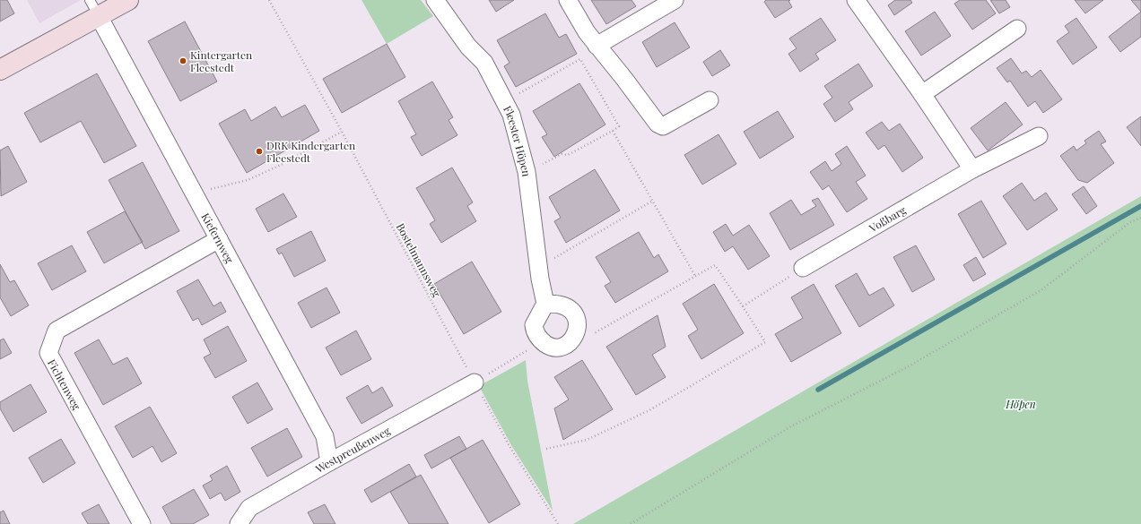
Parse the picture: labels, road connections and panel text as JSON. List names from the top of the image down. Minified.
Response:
{"streets":{"street":["Fleester Höpen","Voßbarg","Kiefernweg","Fichtenweg","Westpreußenweg"],"path":["Bostelmannsweg"]},"crossings":[["Kiefernweg","Fichtenweg"],["Kiefernweg","Westpreußenweg"],["Bostelmannsweg","Westpreußenweg"]],"parks":["Höpen"],"places":["Kintergarten Fleestedt","DRK Kindergarten Fleestedt"]}
